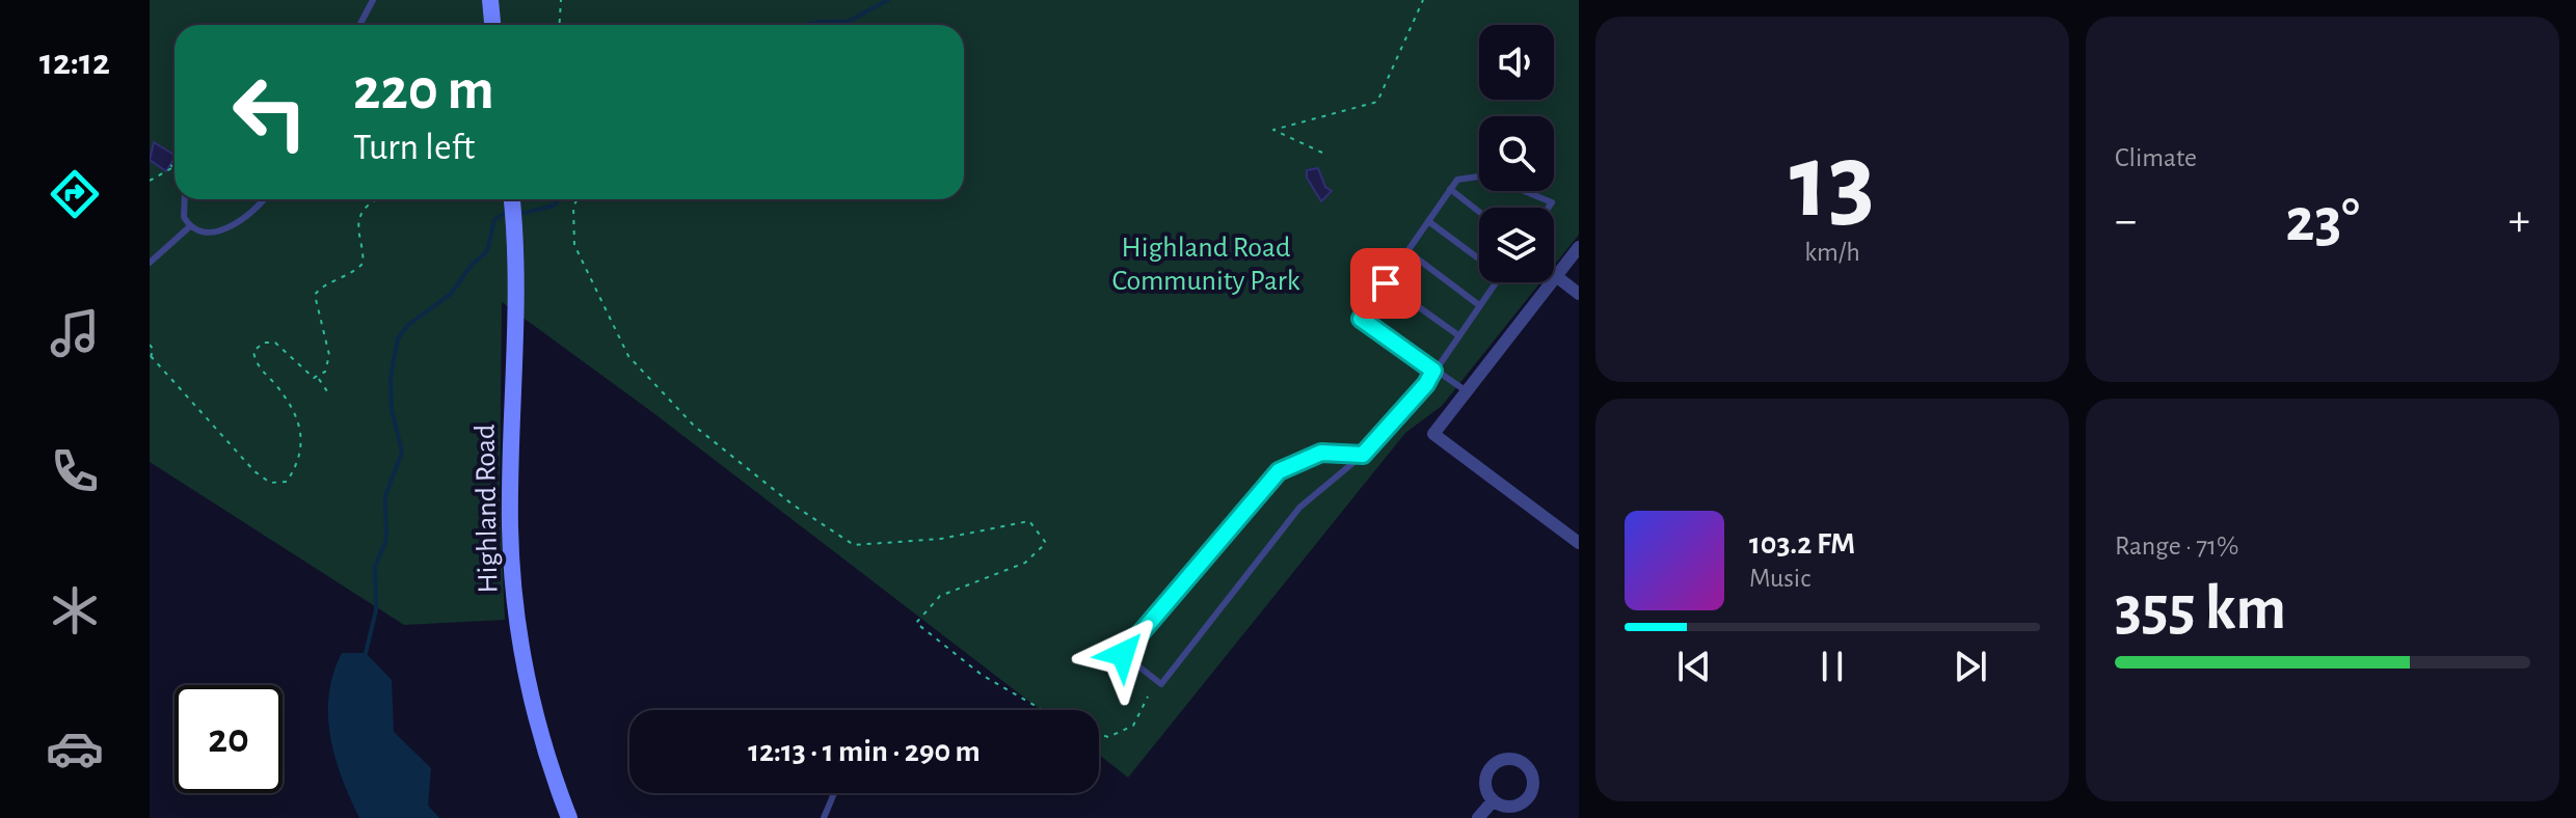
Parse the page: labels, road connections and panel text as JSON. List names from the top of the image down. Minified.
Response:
{"streets":{"street":["Highland Road"]},"parks":["Highland Road Community Park"],"page":{"tabs":"12:12","tile":[["13","km/h"],"Climate",["Range · 71%","355 km"]],"turn":["220 m","Turn left"],"heat":["−","23°","+"],"song":["103.2 FM","Music"],"limit":"20","trip":"12:13 · 1 min · 290 m"}}
